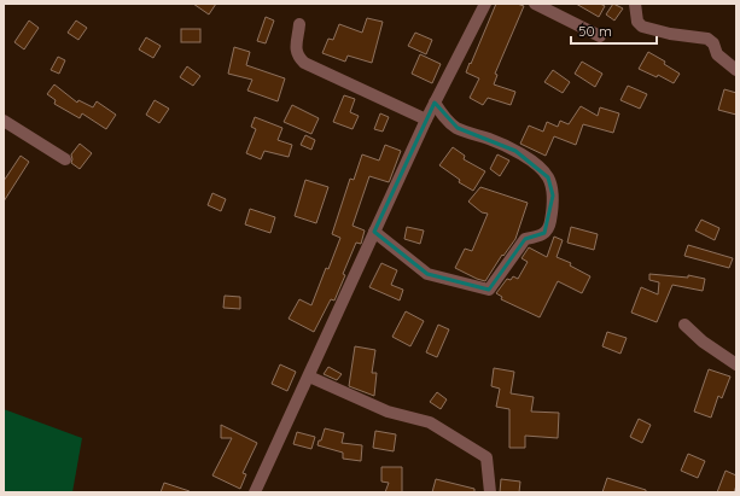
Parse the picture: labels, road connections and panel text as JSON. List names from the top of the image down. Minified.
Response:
{"scale_bar":"50 m"}
